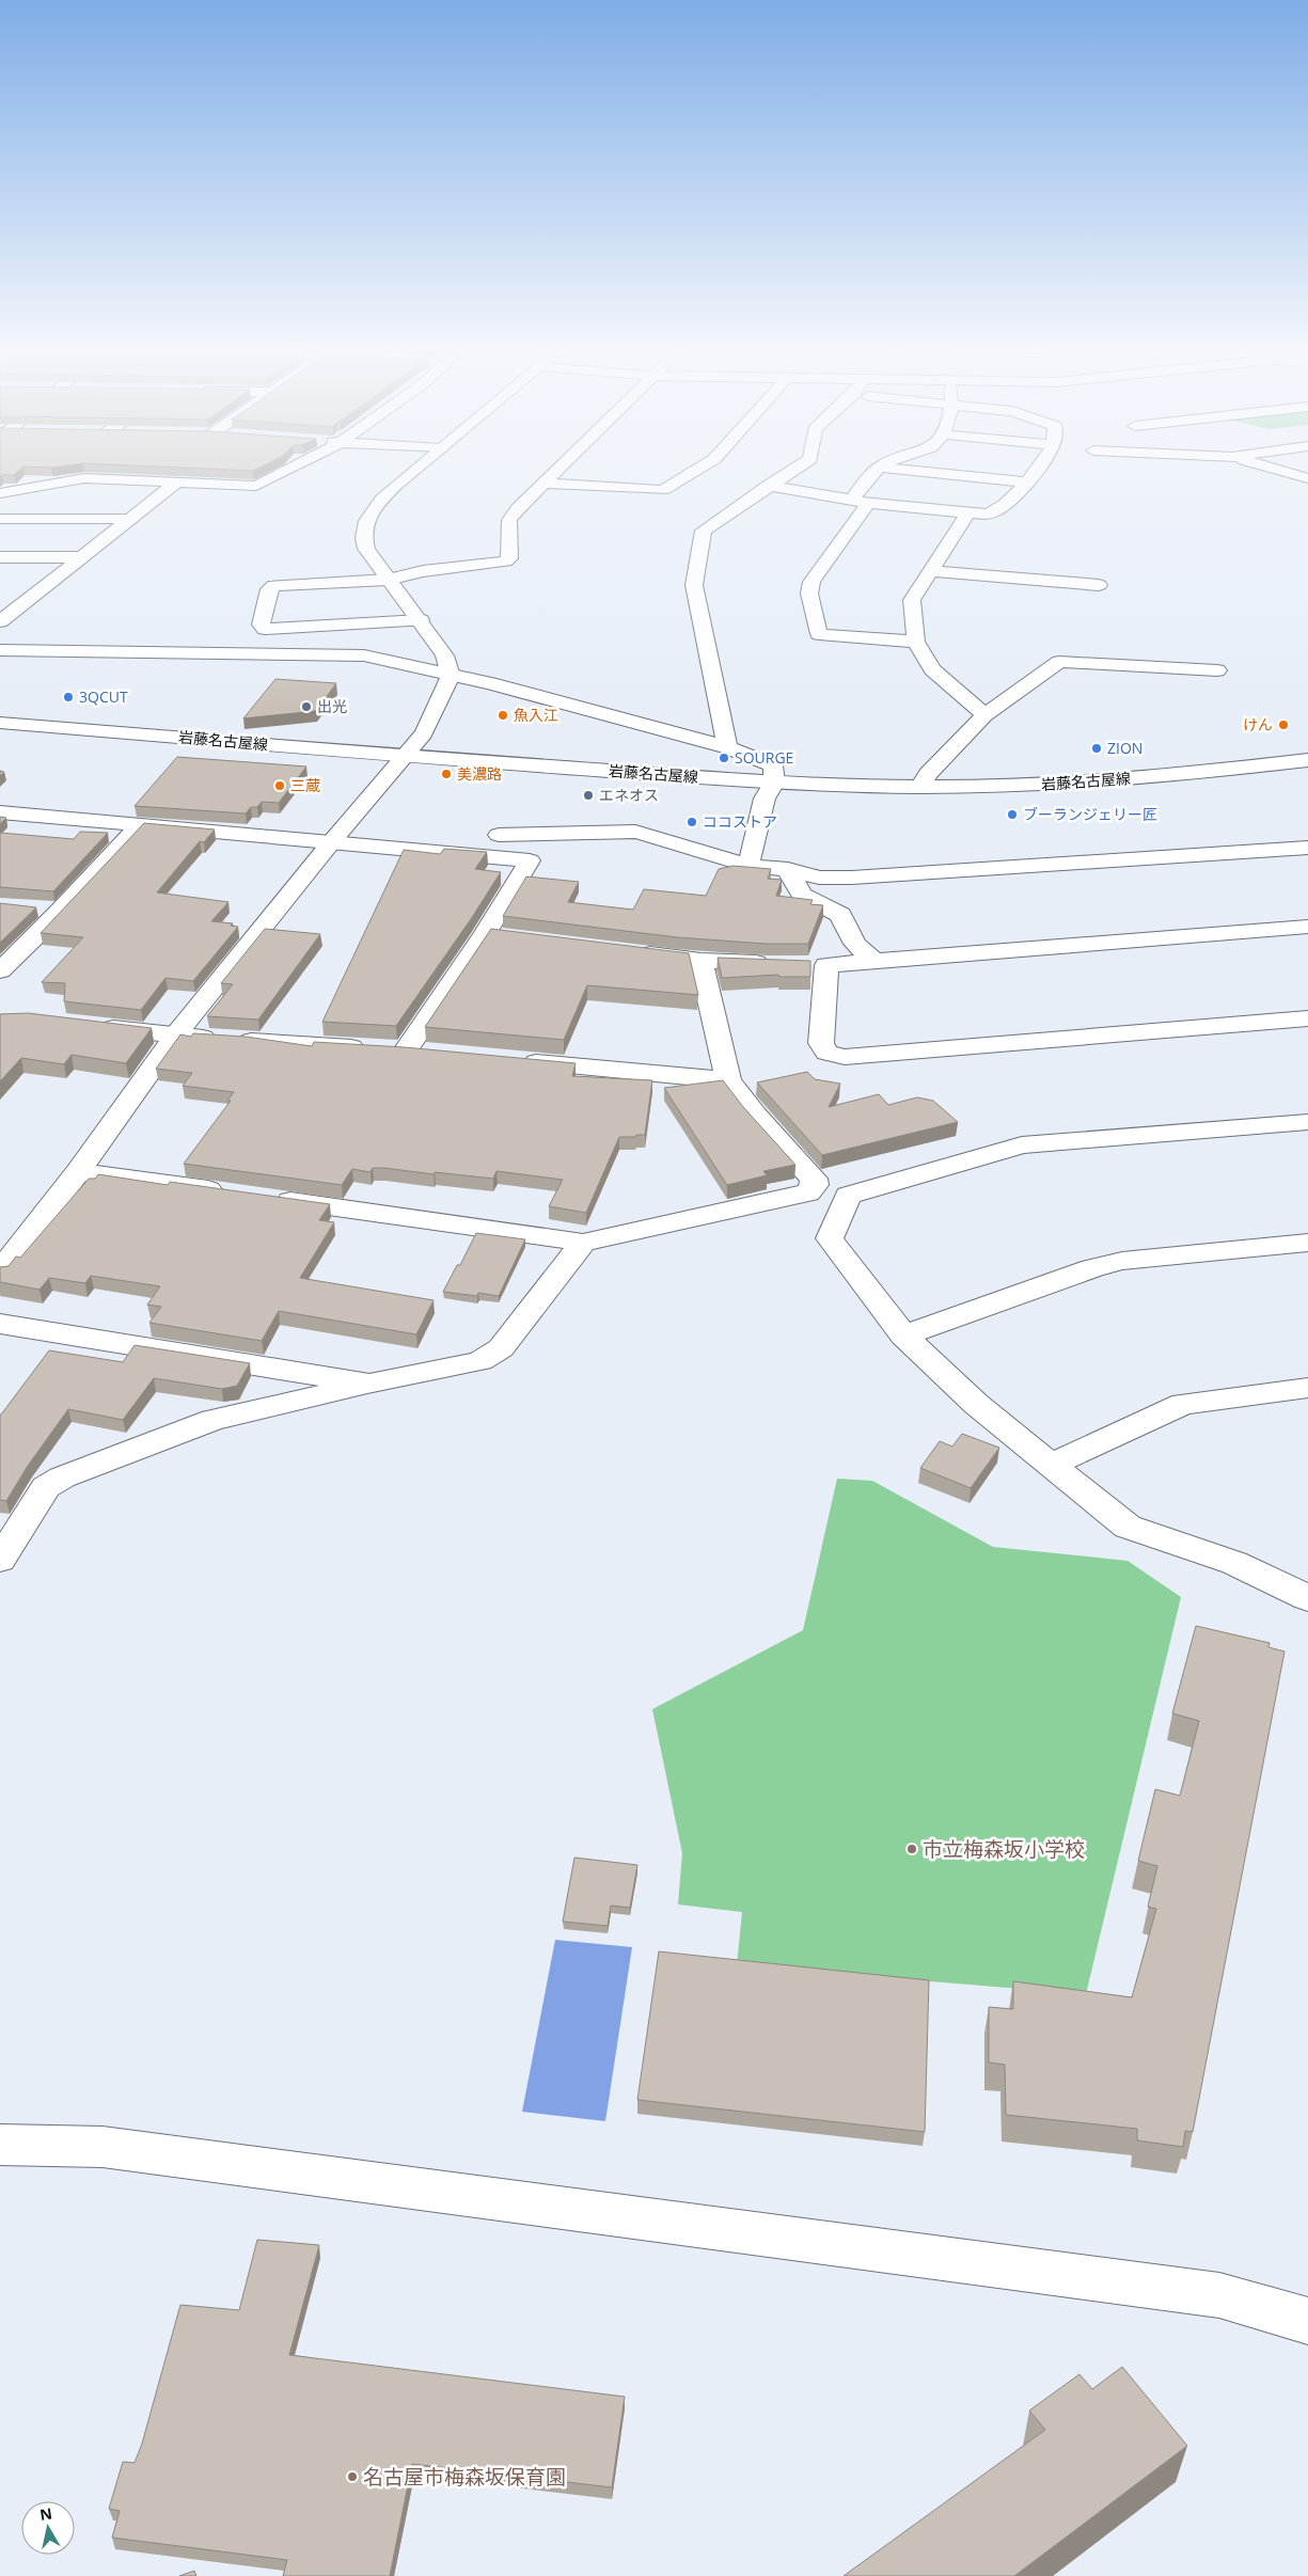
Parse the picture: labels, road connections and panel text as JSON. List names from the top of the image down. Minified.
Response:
{"streets":{"street":["岩藤名古屋線"]},"places":["3QCUT","出光","魚入江","けん","ZION","SOURGE","美濃路","三蔵","エネオス","ブーランジェリー匠","ココストア","市立梅森坂小学校","名古屋市梅森坂保育園"],"north":"top"}
